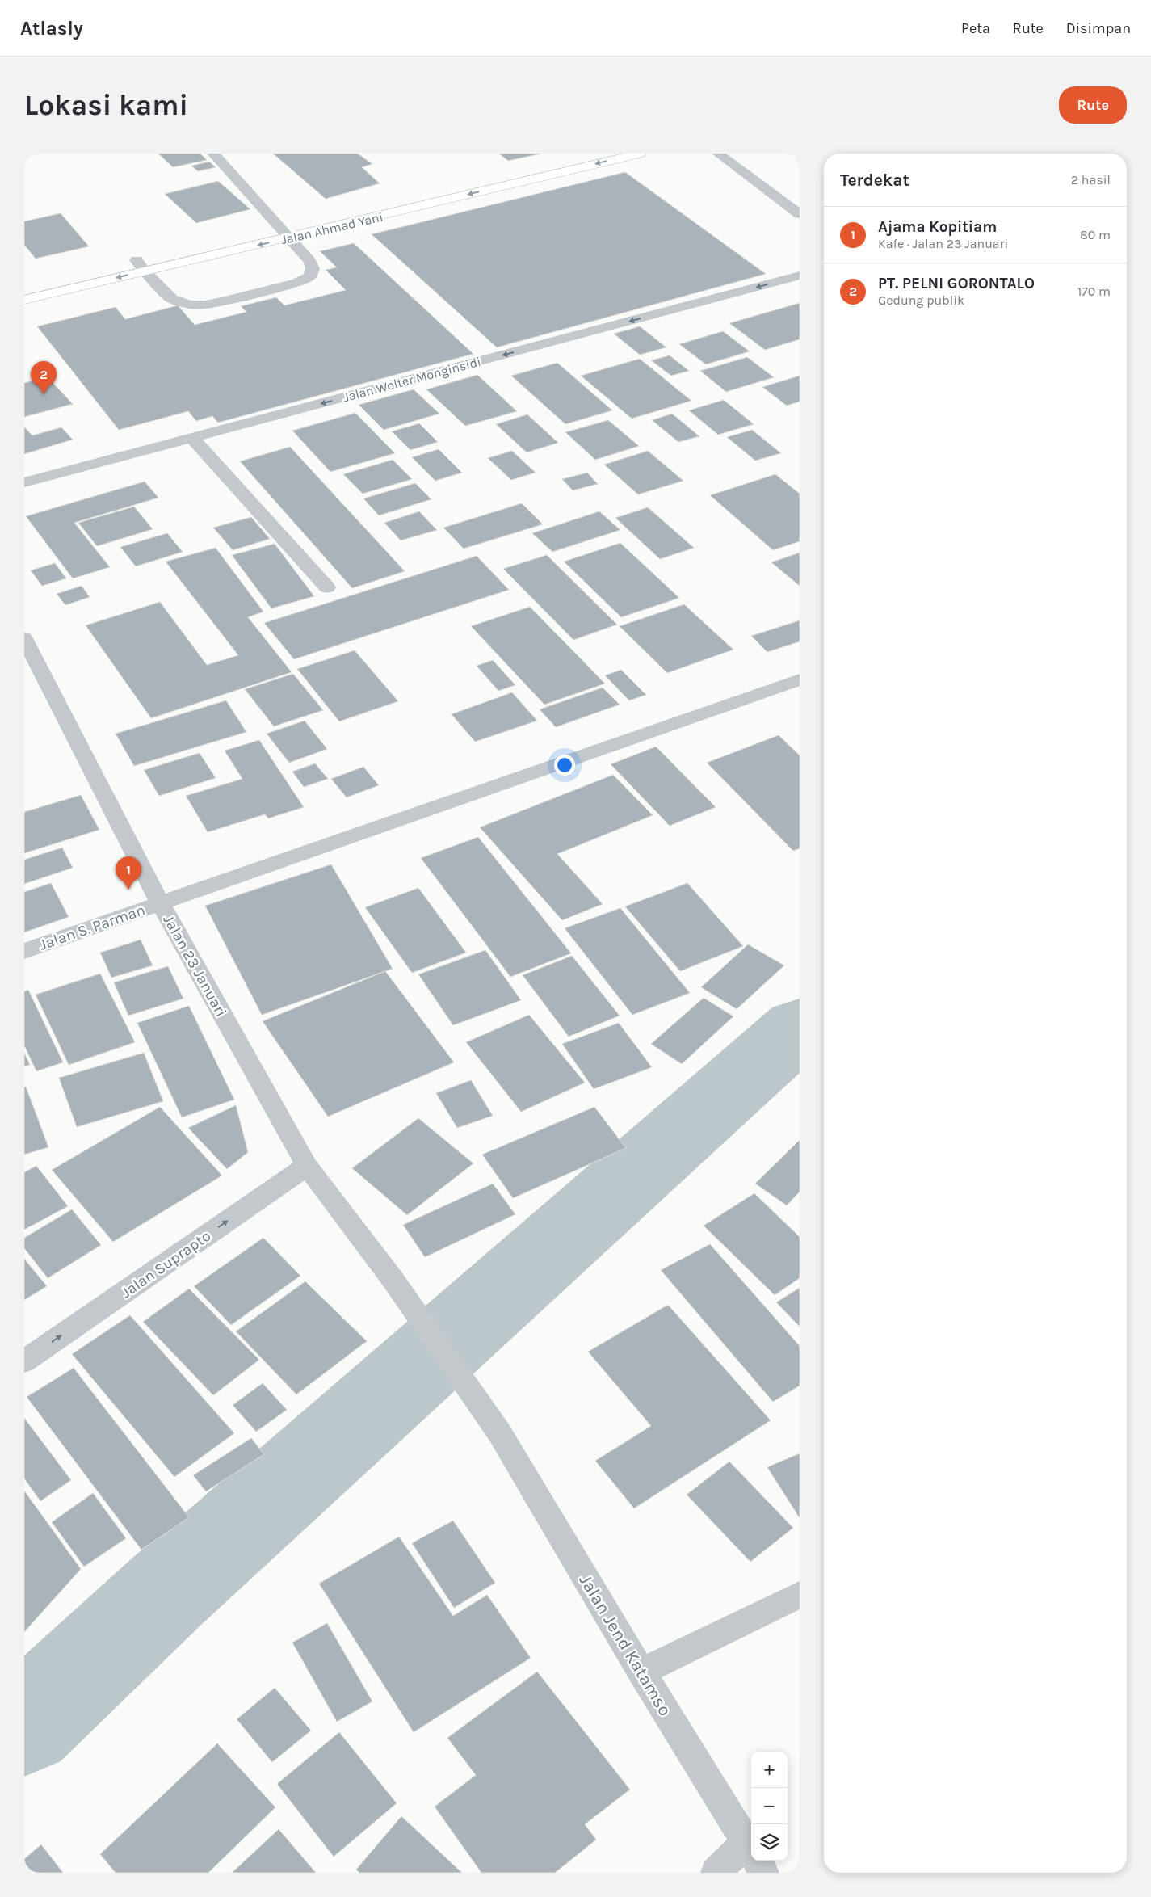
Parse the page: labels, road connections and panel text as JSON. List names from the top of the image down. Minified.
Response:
{"streets":{"highway":["Jalan Ahmad Yani"],"street":["Jalan Wolter Monginsidi","Jalan S. Parman","Jalan 23 Januari","Jalan Suprapto","Jalan Jend Katamso"]},"crossings":[["Jalan S. Parman","Jalan 23 Januari"],["Jalan 23 Januari","Jalan Suprapto"],["Jalan 23 Januari","Jalan Jend Katamso"]],"one_way":["Jalan Wolter Monginsidi","Jalan Suprapto"],"page":{"header":"Atlasly","nav":["Peta","Rute","Disimpan"],"buttons":"Rute","title":"Lokasi kami","heading":["Terdekat","2 hasil"],"list":[{"mark":"1","name":"Ajama Kopitiam","note":"Kafe · Jalan 23 Januari","value":"80 m"},{"mark":"2","name":"PT. PELNI GORONTALO","note":"Gedung publik","value":"170 m"}],"pins":["2","1"],"map_buttons":["+","−"]}}
